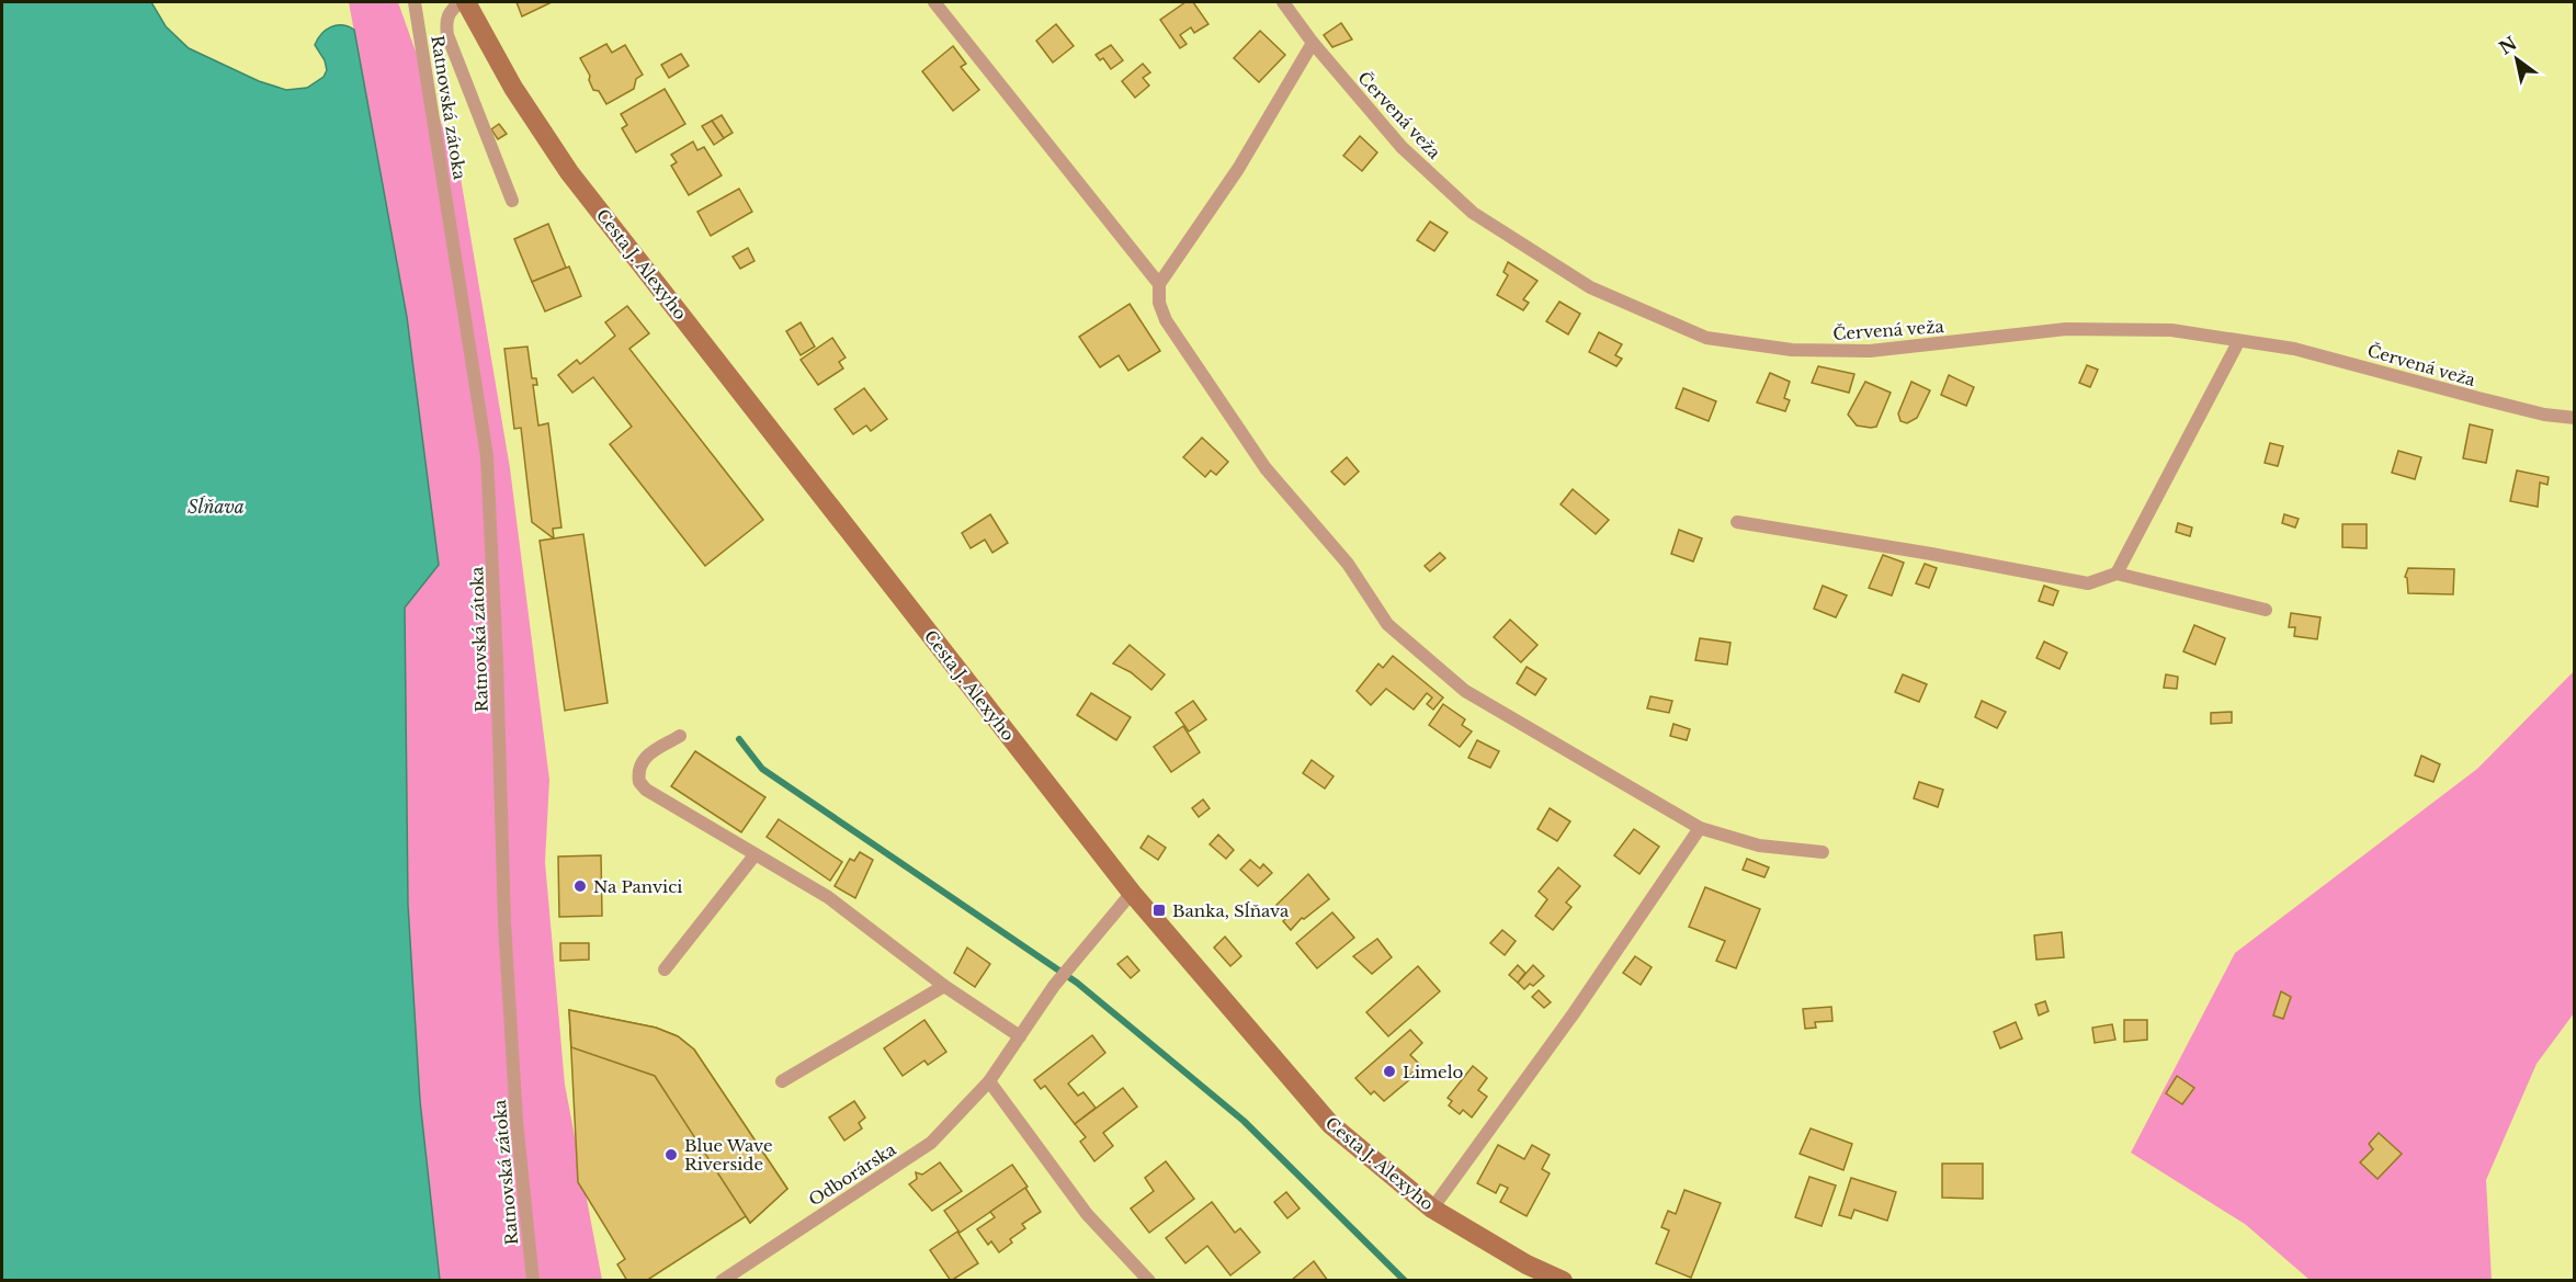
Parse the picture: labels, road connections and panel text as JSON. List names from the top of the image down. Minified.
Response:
{"streets":{"main road":["Cesta J. Alexyho"],"lane":["Ratnovská zátoka","Červená veža","Odborárska"]},"crossings":[["Cesta J. Alexyho","Odborárska"]],"water":["Sĺňava"],"places":{"other":["Na Panvici","Limelo","Blue Wave Riverside"],"transit":["Banka, Sĺňava"]},"north":"top left"}
